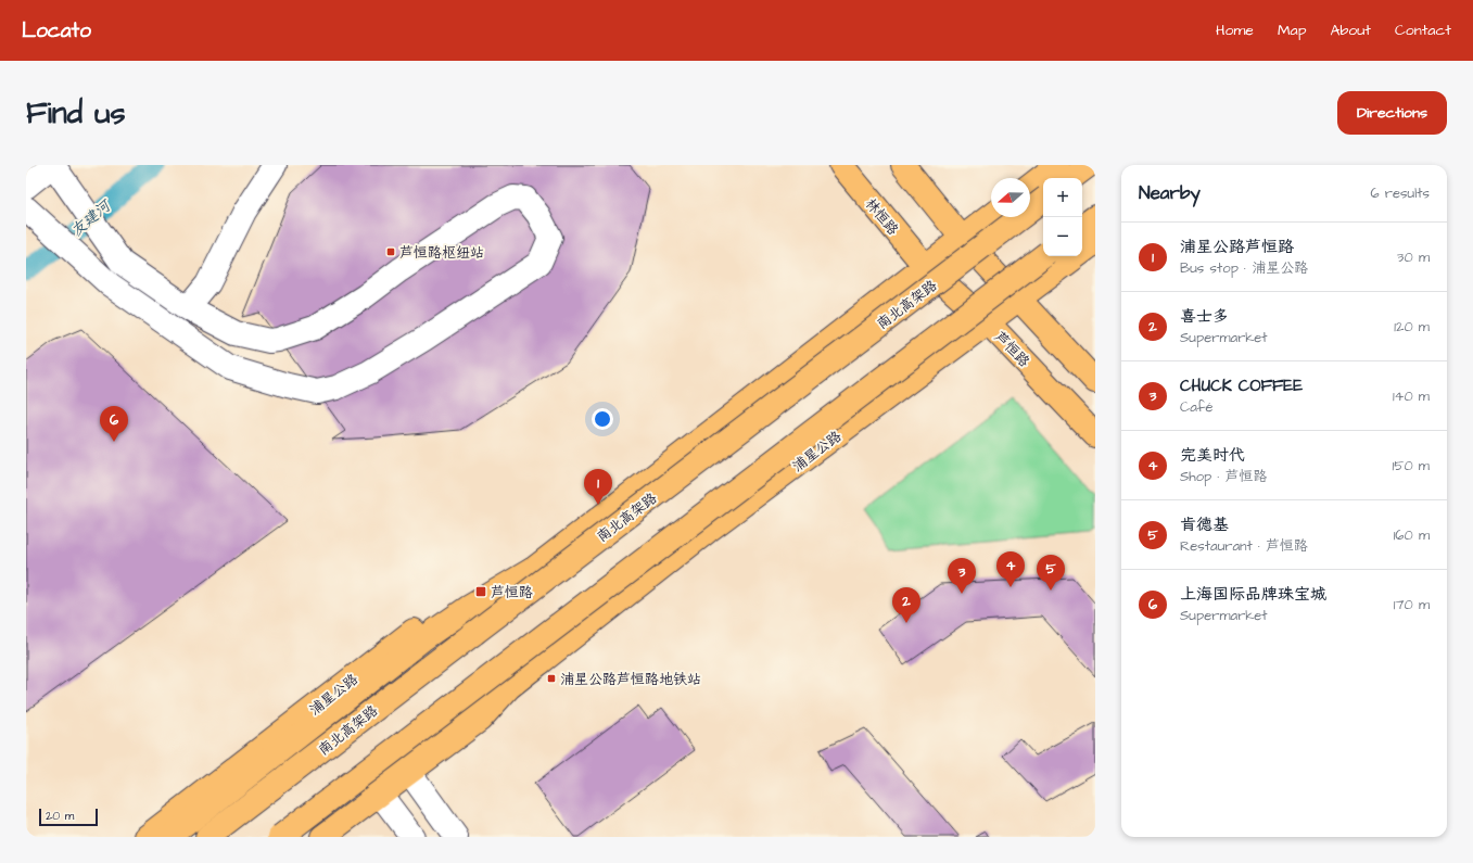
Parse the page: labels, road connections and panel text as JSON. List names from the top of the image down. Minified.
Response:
{"streets":{"main road":["林恒路","南北高架路","芦恒路","浦星公路"]},"crossings":[["林恒路","芦恒路"],["林恒路","浦星公路"],["芦恒路","浦星公路"]],"water":["友建河"],"places":{"transit":["芦恒路枢纽站","芦恒路","浦星公路芦恒路地铁站"]},"scale_bar":"20 m","north":"left","page":{"header":"Locato","nav":["Home","Map","About","Contact"],"buttons":"Directions","title":"Find us","heading":["Nearby","6 results"],"map_buttons":["+","−"],"list":[{"mark":"1","name":"浦星公路芦恒路","note":"Bus stop · 浦星公路","value":"30 m"},{"mark":"2","name":"喜士多","note":"Supermarket","value":"120 m"},{"mark":"3","name":"CHUCK COFFEE","note":"Café","value":"140 m"},{"mark":"4","name":"完美时代","note":"Shop · 芦恒路","value":"150 m"},{"mark":"5","name":"肯德基","note":"Restaurant · 芦恒路","value":"160 m"},{"mark":"6","name":"上海国际品牌珠宝城","note":"Supermarket","value":"170 m"}],"pins":["6","1","4","5","3","2"],"scale":"20 m"}}
